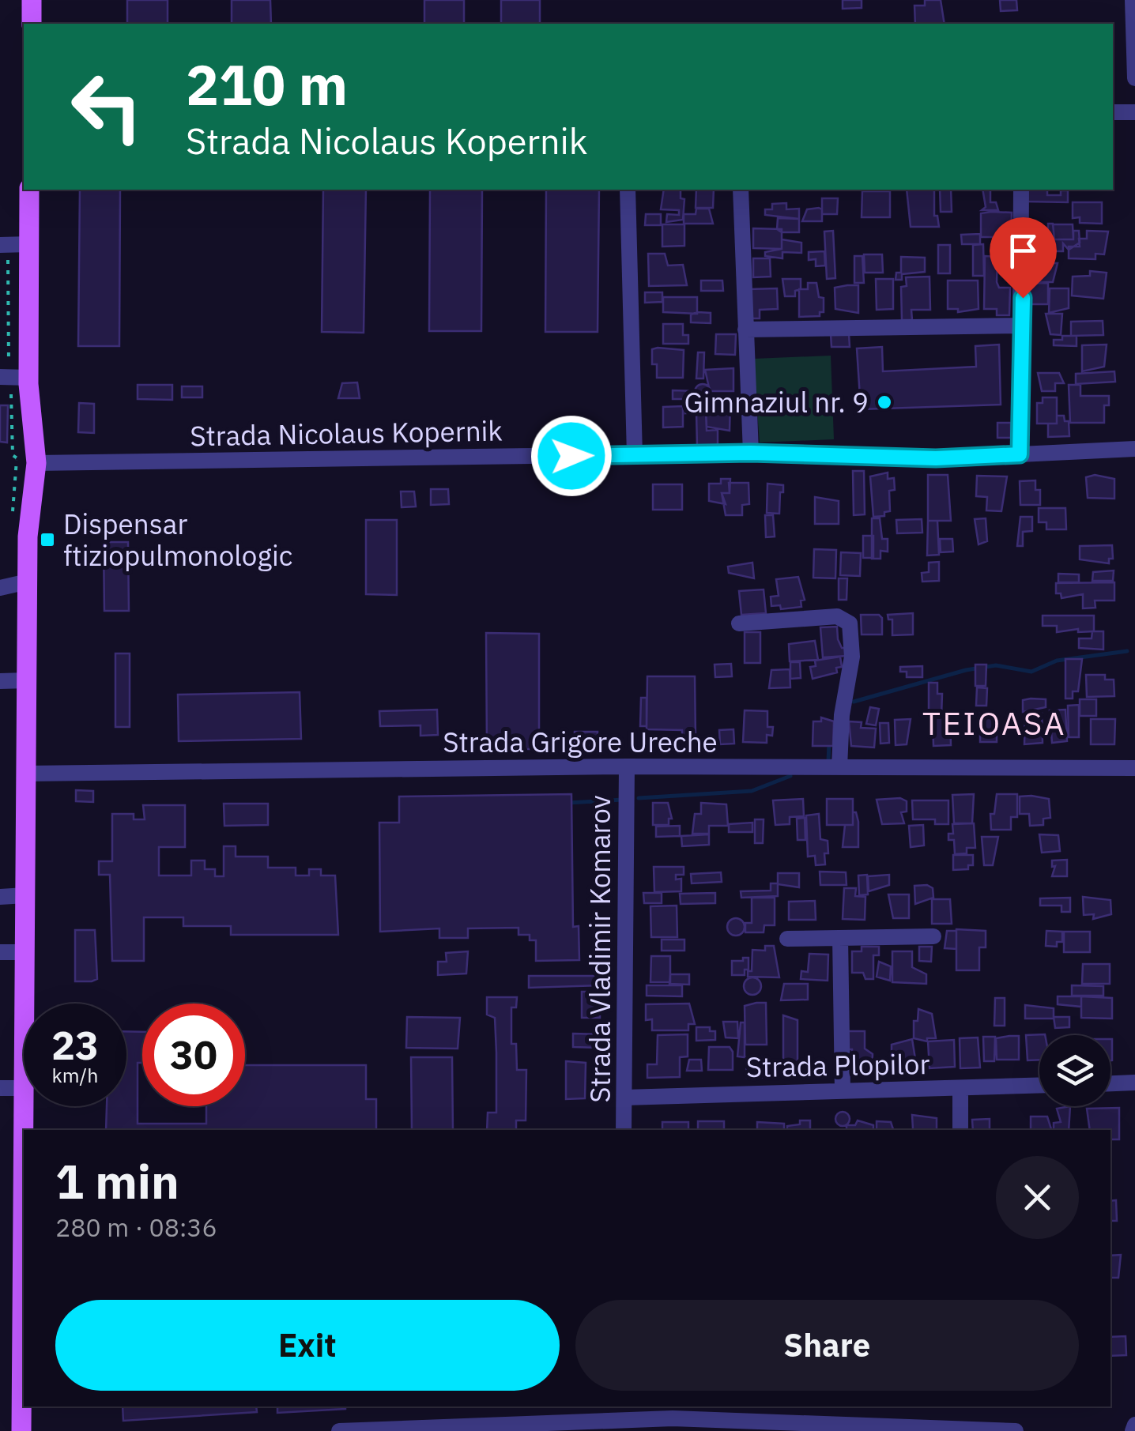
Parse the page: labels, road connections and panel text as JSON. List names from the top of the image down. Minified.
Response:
{"streets":{"street":["Strada Nicolaus Kopernik","Strada Grigore Ureche","Strada Vladimir Komarov","Strada Plopilor"]},"crossings":[["Strada Grigore Ureche","Strada Vladimir Komarov"],["Strada Vladimir Komarov","Strada Plopilor"]],"districts":["TEIOASA"],"places":{"other":["Gimnaziul nr. 9"],"transit":["Dispensar ftiziopulmonologic"]},"page":{"turn":["210 m","Strada Nicolaus Kopernik"],"speed":"23 km/h","limit":"30","heading":["1 min","280 m · 08:36"],"buttons":["Exit","Share"]}}
